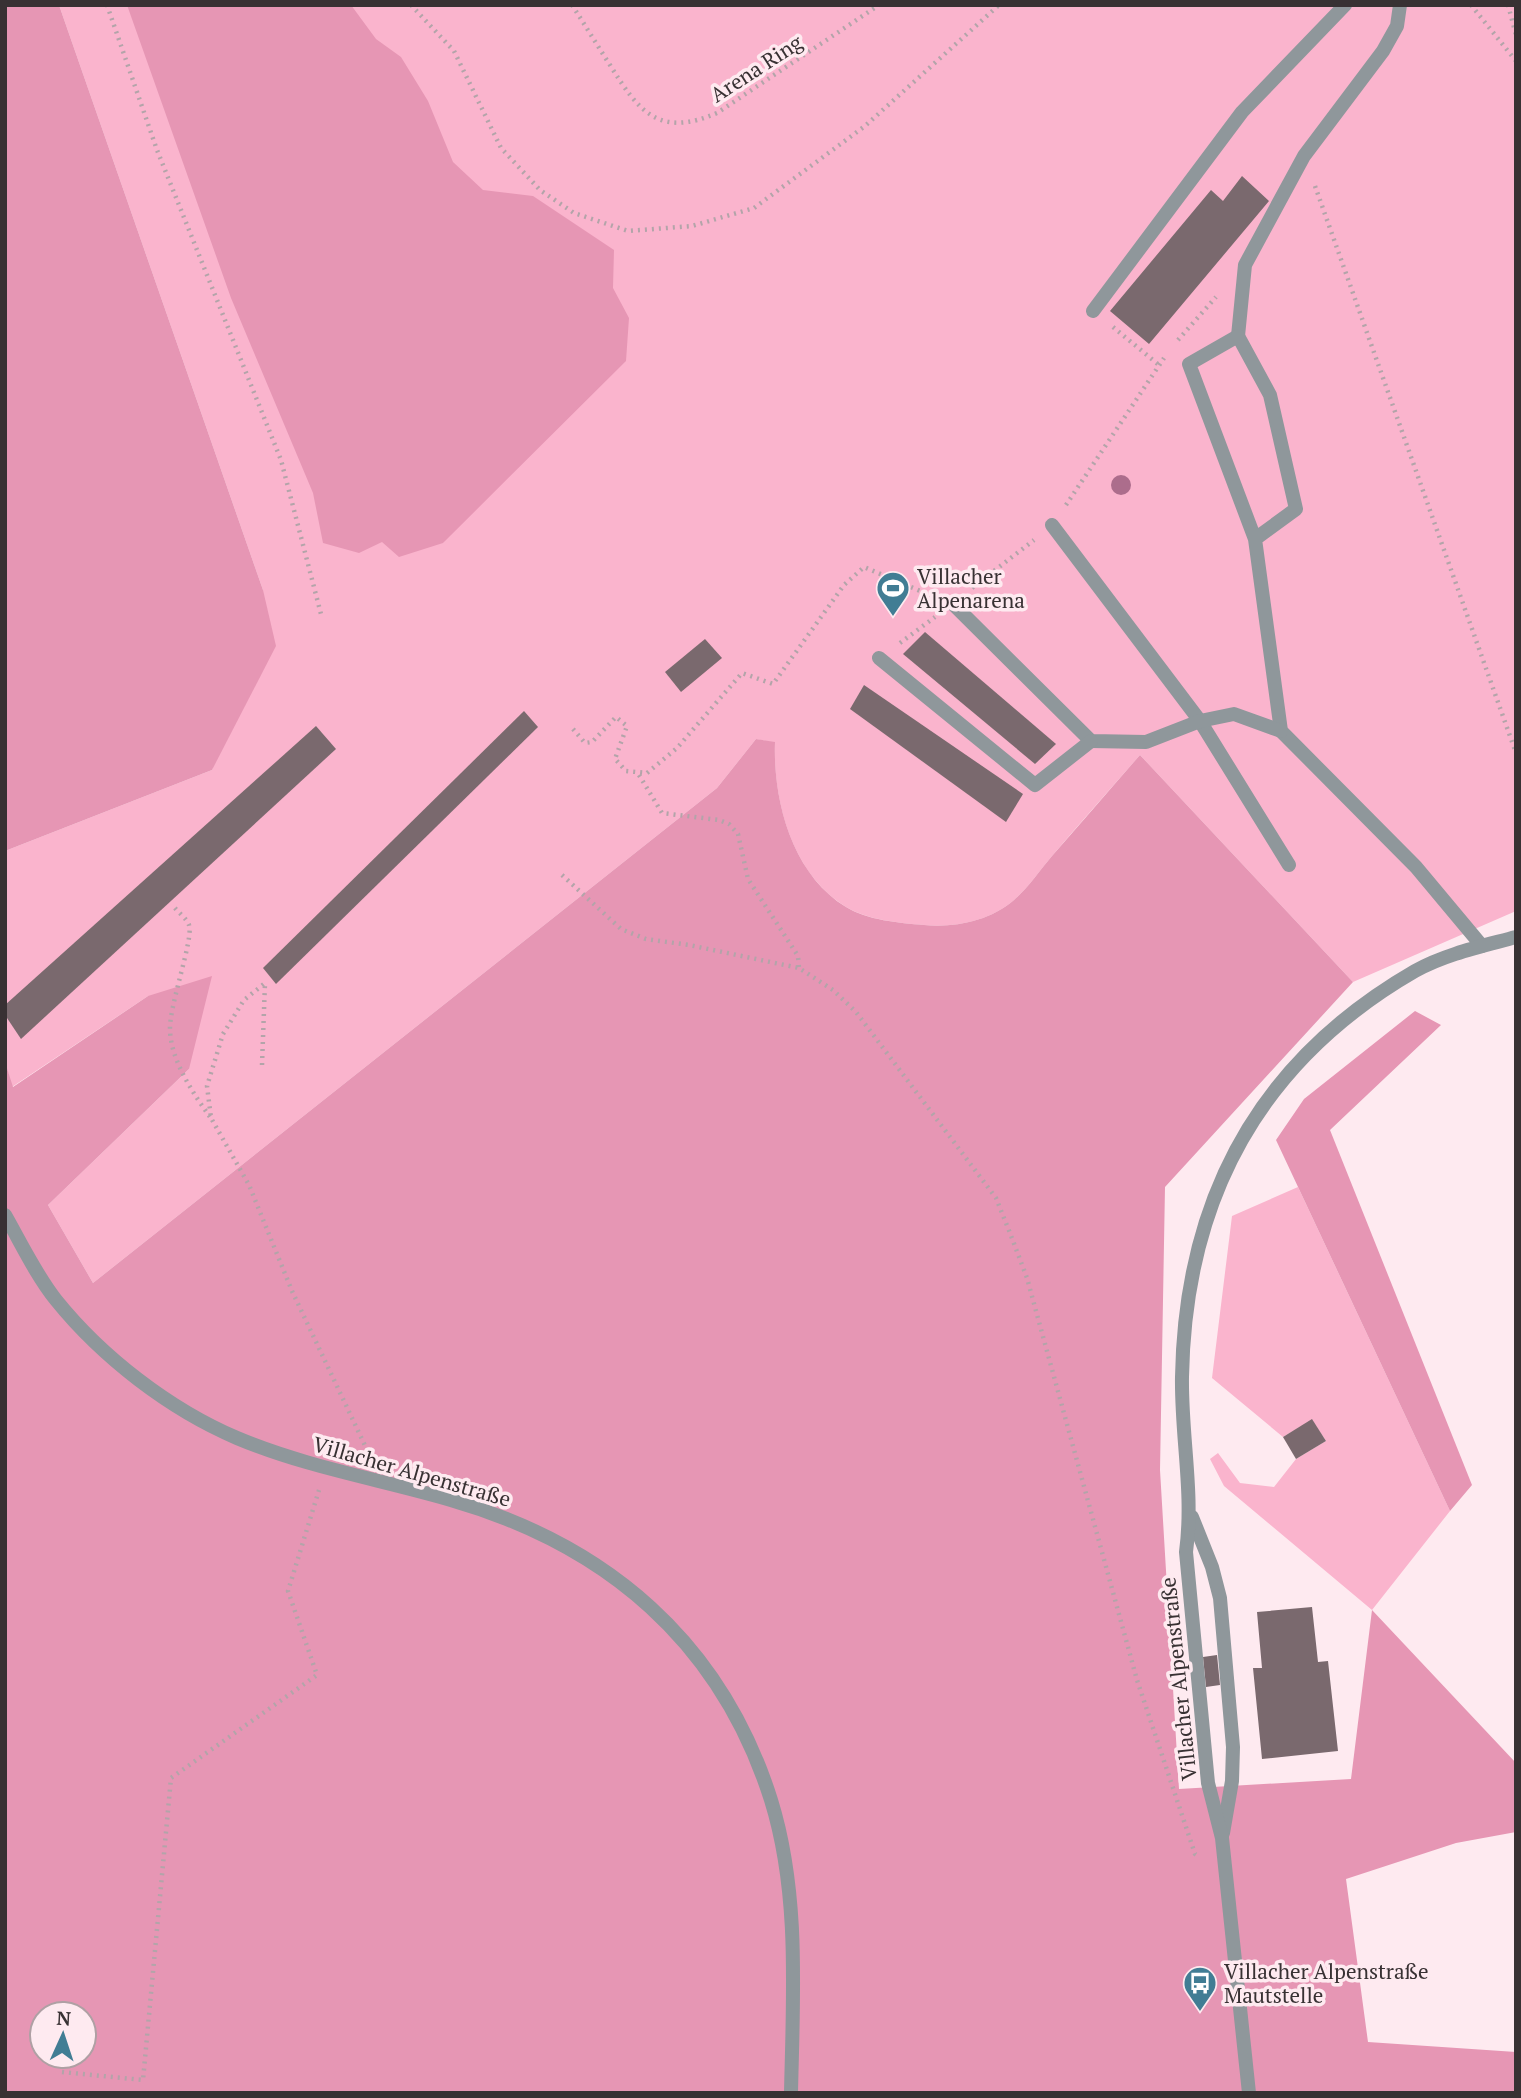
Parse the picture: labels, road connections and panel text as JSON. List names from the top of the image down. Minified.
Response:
{"streets":{"street":["Villacher Alpenstraße"],"path":["Arena Ring"]},"places":{"sports":["Villacher Alpenarena"],"bus stop":["Villacher Alpenstraße Mautstelle"]},"north":"top"}
